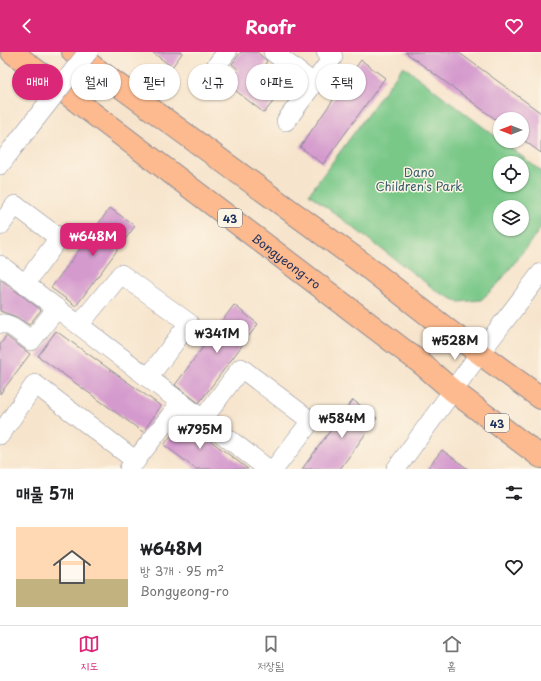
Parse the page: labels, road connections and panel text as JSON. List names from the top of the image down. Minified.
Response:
{"streets":{"main road":["43","Bongyeong-ro"]},"parks":["Dano Children's Park"],"north":"left","page":{"header":"Roofr","chip":["매매","월세","필터","신규","아파트","주택"],"price":["₩648M","₩341M","₩528M","₩584M","₩795M"],"heading":"매물 5개","list":[{"name":"₩648M","note":"방 3개 · 95 m² · Bongyeong-ro"}],"tabs":["지도","저장됨","홈"]}}
